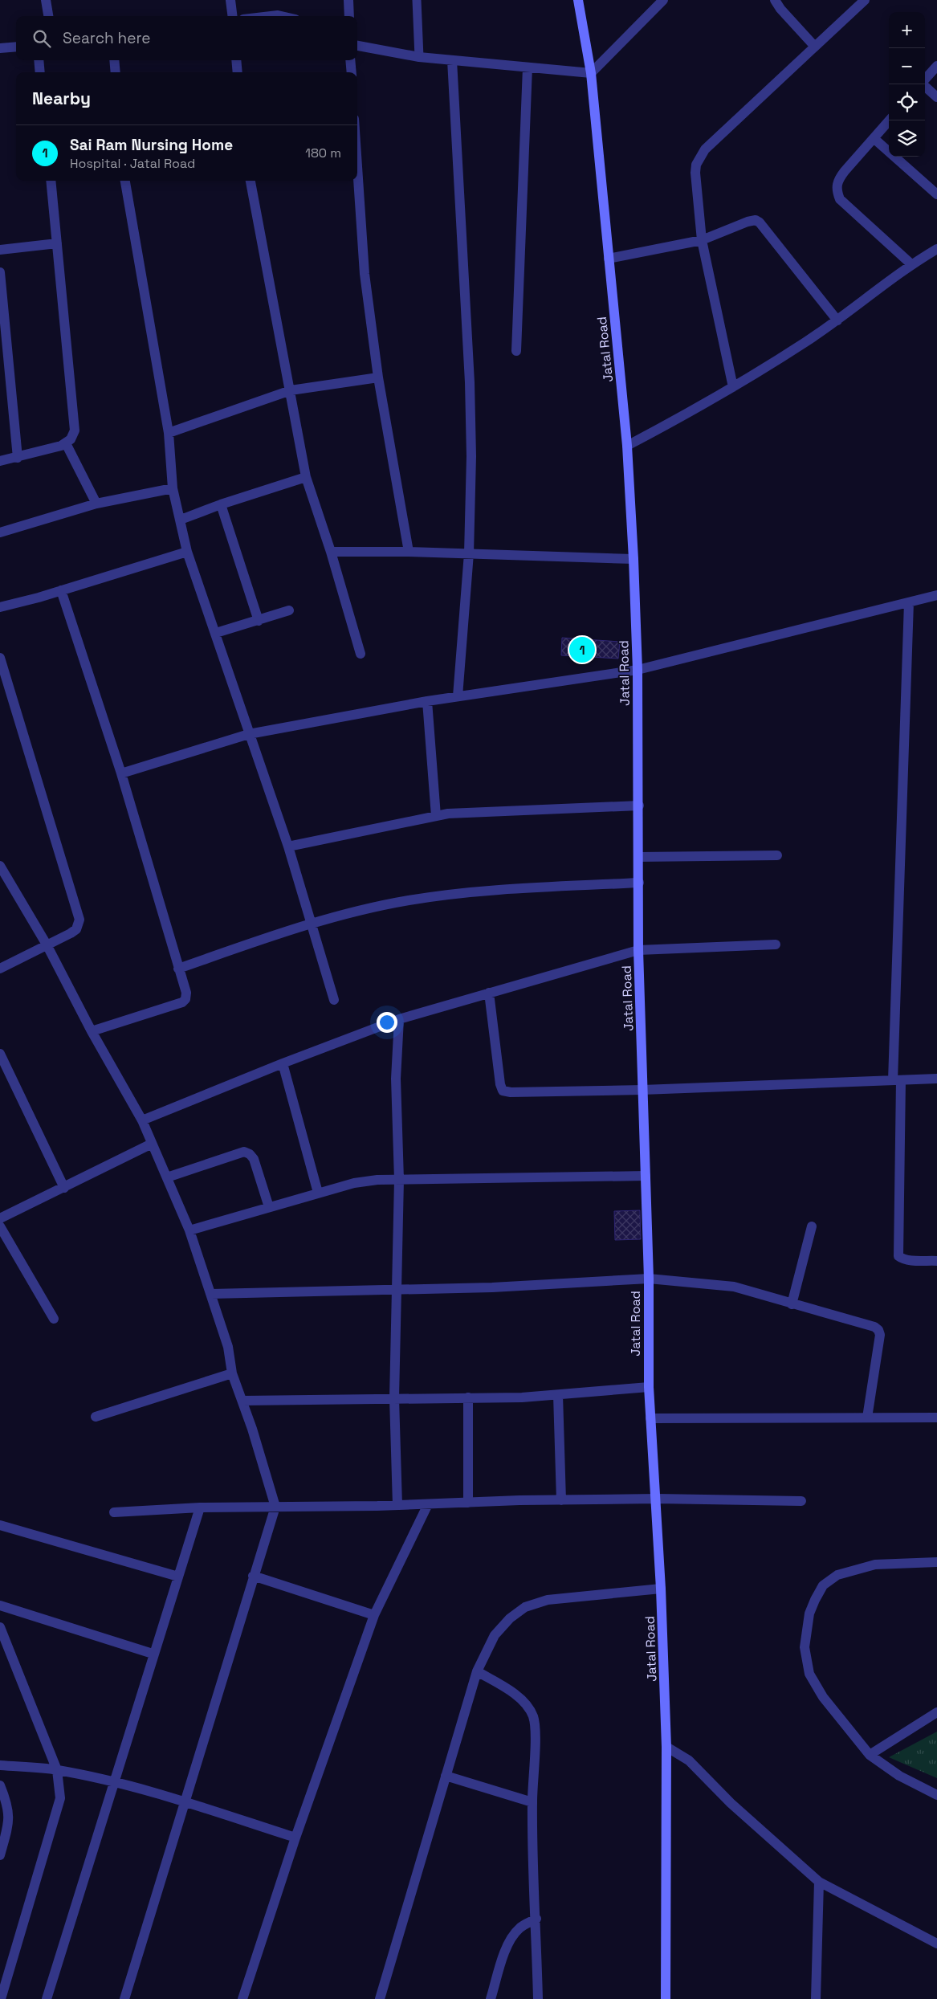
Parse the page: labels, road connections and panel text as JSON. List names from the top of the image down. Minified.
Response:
{"streets":{"main road":["Jatal Road"]},"page":{"map_buttons":["+","−"],"search":"Search here","heading":"Nearby","list":[{"mark":"1","name":"Sai Ram Nursing Home","note":"Hospital · Jatal Road","value":"180 m"}],"pins":"1"}}
